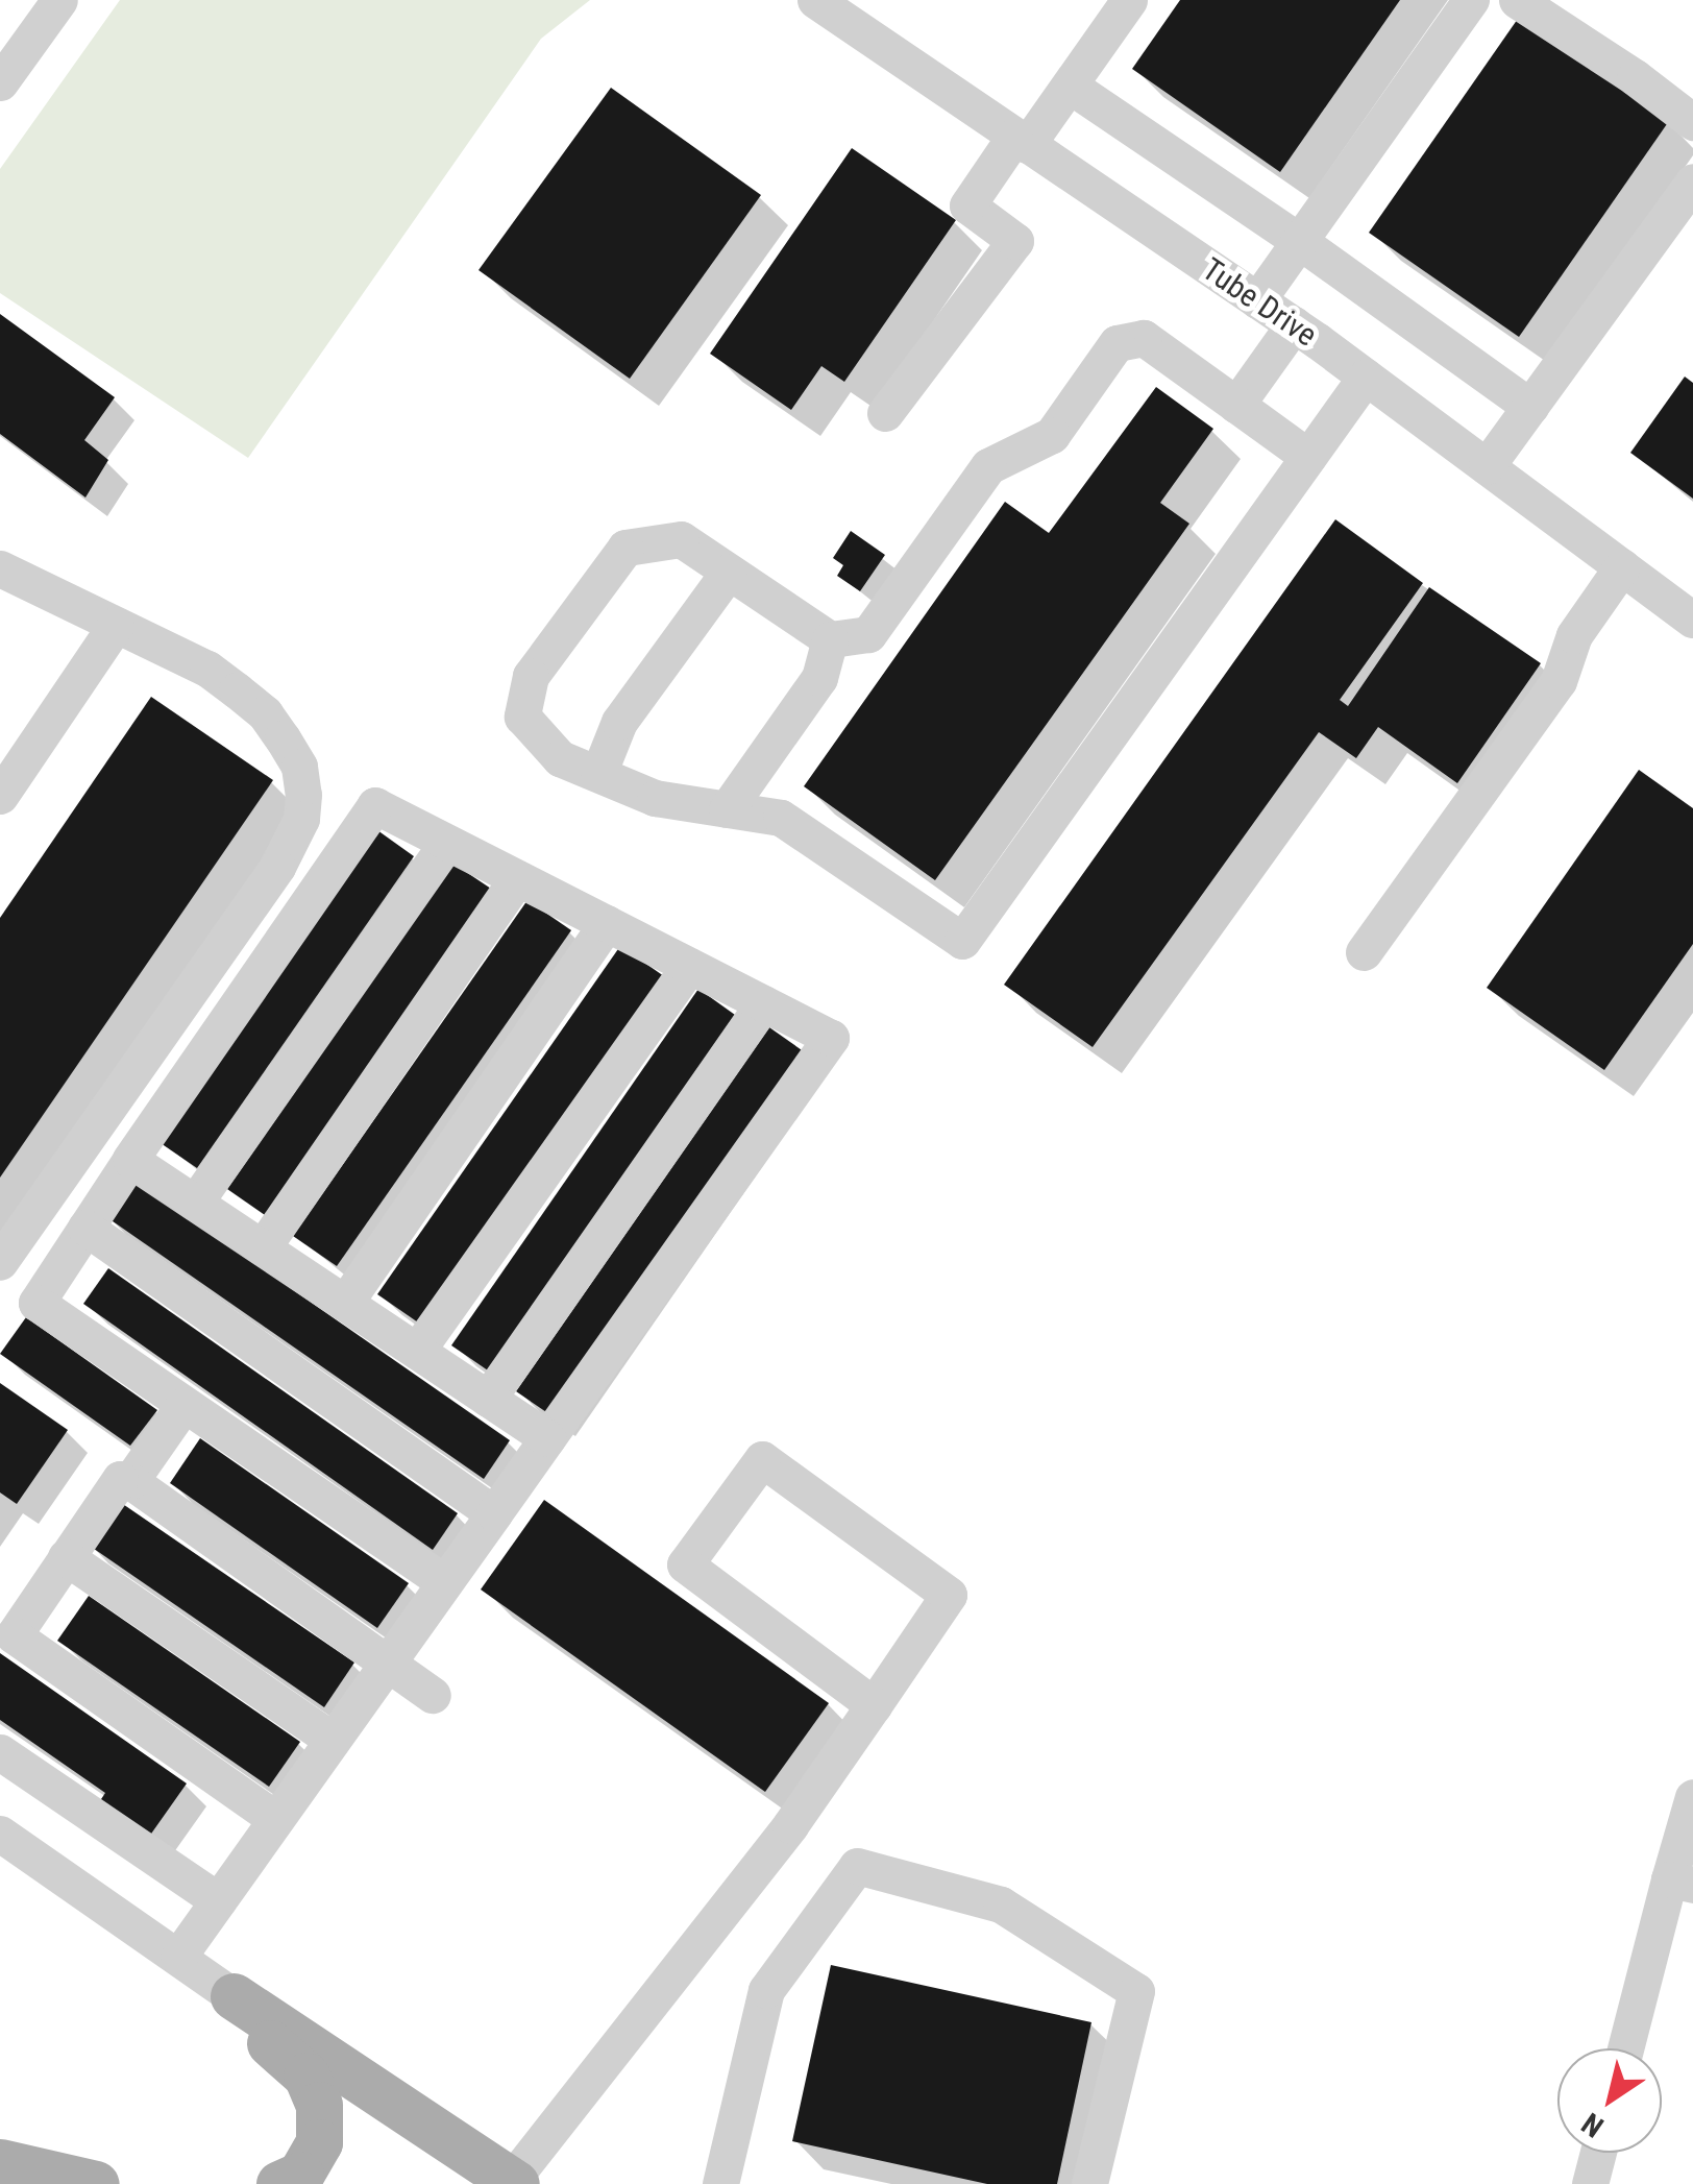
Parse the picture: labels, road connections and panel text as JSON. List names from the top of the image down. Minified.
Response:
{"streets":{"street":["Tube Drive"]},"north":"bottom left"}
